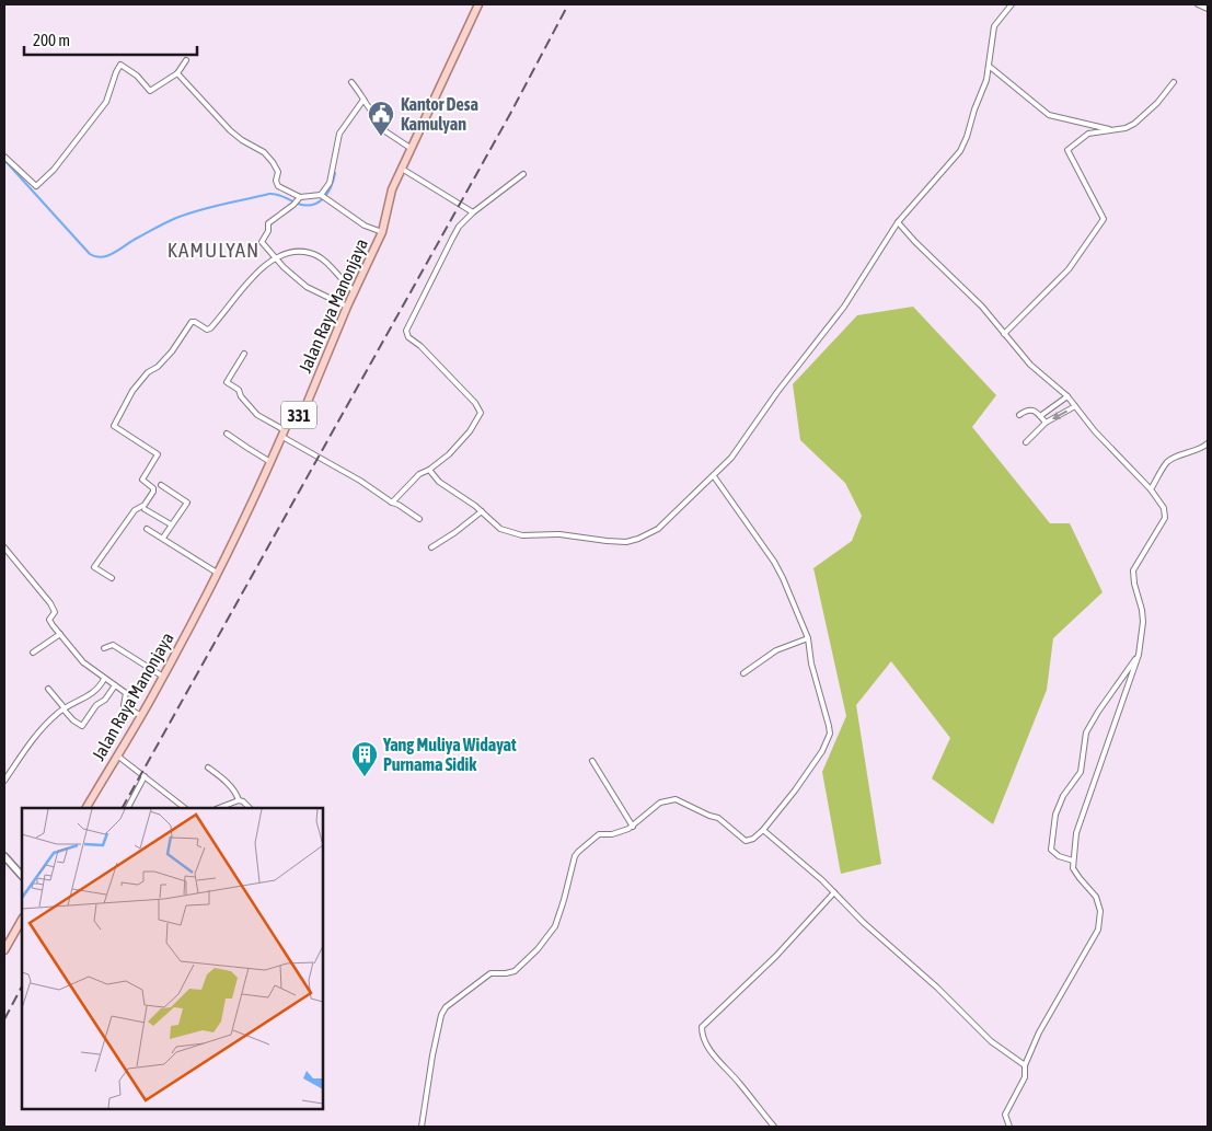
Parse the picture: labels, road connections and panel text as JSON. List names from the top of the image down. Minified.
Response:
{"streets":{"main road":["Jalan Raya Manonjaya","331"]},"districts":["KAMULYAN"],"places":{"public building":["Kantor Desa Kamulyan"],"building":["Yang Muliya Widayat Purnama Sidik"]},"scale_bar":"200 m"}
